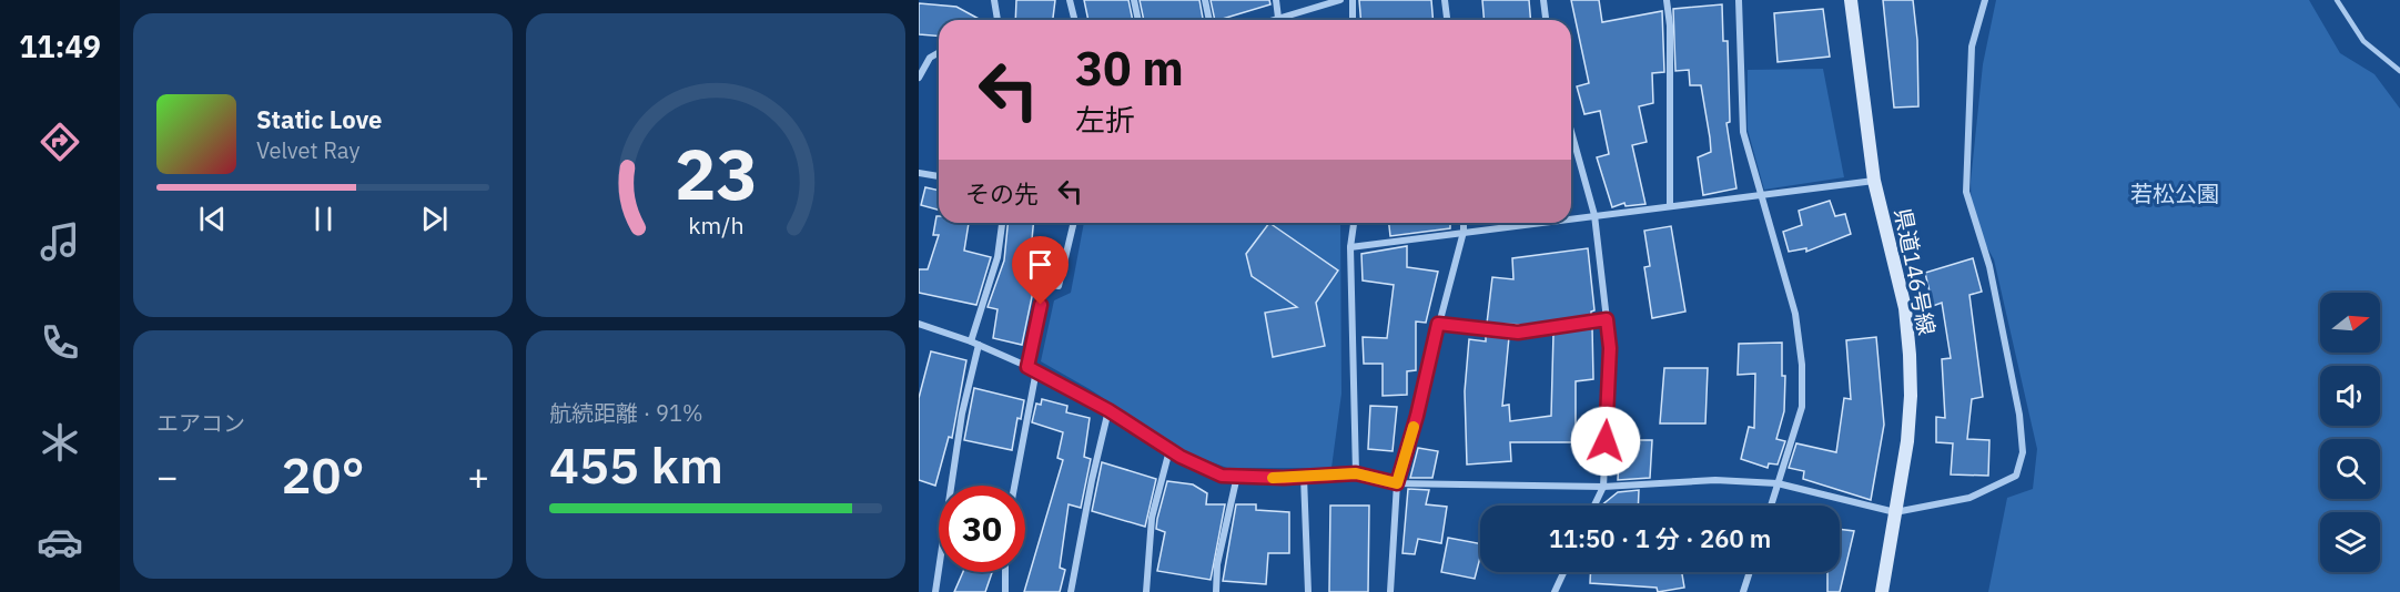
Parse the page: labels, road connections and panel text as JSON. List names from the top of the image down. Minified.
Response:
{"streets":{"main road":["県道146号線"]},"parks":["若松公園"],"north":"right","page":{"tabs":"11:49","turn":["30 m","左折"],"song":["Static Love","Velvet Ray"],"then":"その先","tile":["エアコン",["航続距離 · 91%","455 km"]],"heat":["−","20°","+"],"limit":"30","trip":"11:50 · 1 分 · 260 m","gauge":["23","km/h"]}}
